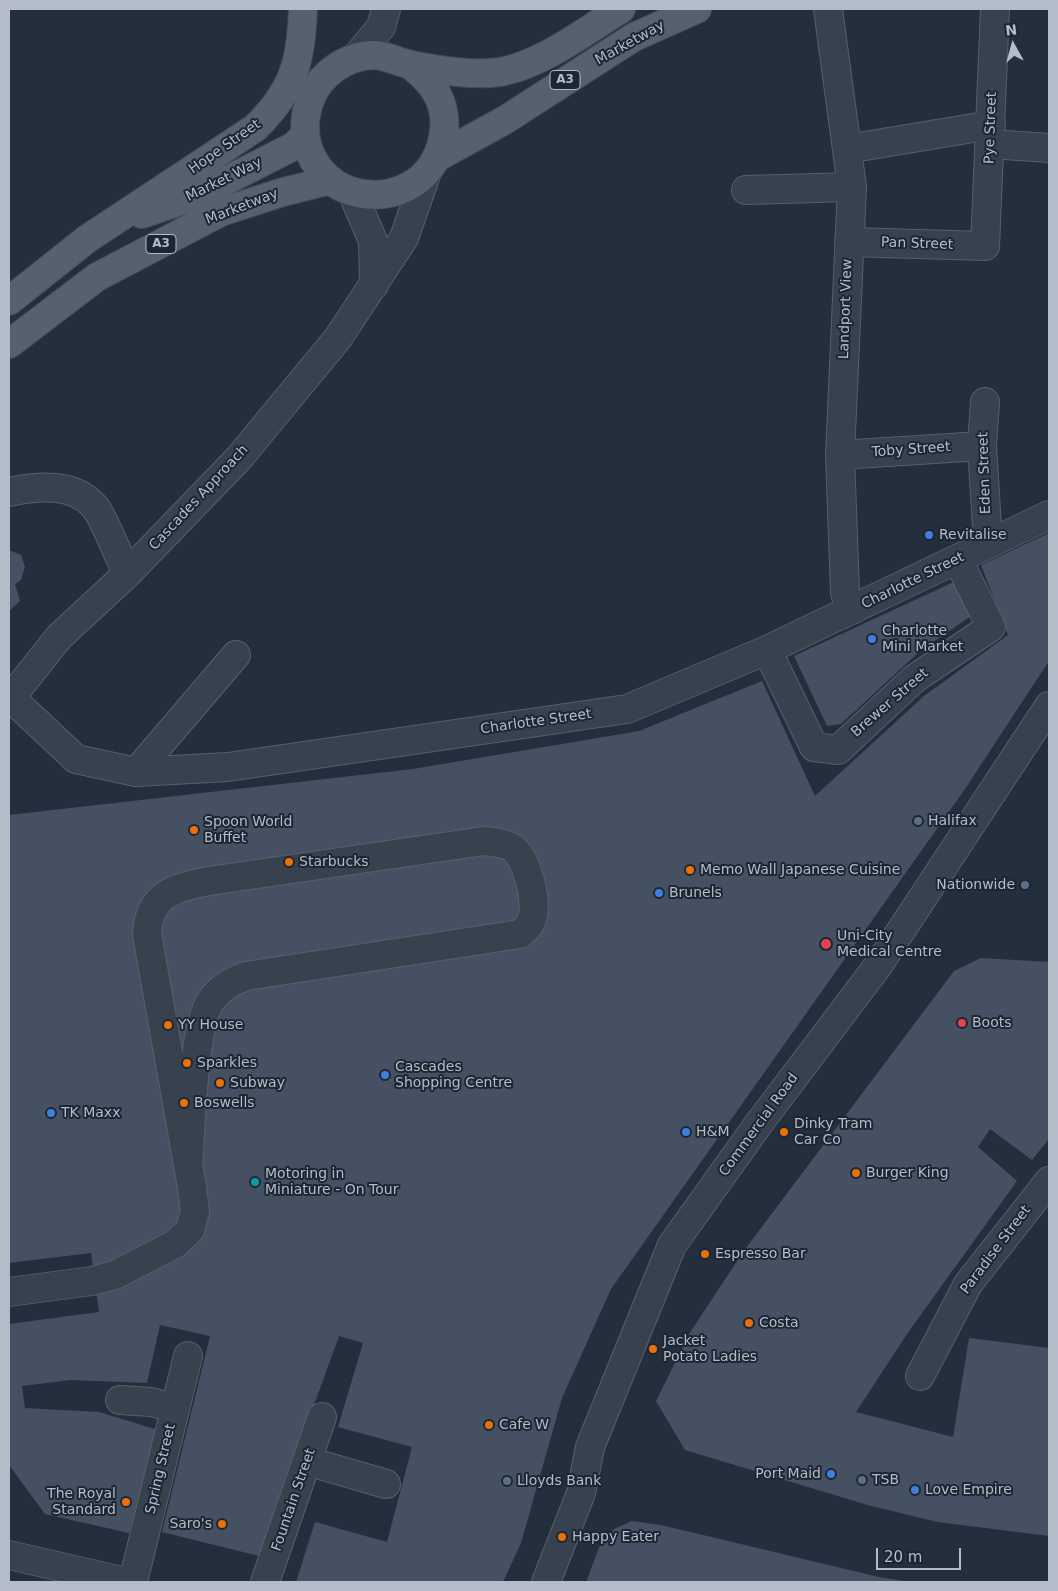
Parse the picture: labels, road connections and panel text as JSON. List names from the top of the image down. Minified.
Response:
{"streets":{"main road":["Marketway","A3","Hope Street","Market Way"],"street":["Pye Street","Pan Street","Landport View","Toby Street","Eden Street","Cascades Approach","Charlotte Street","Brewer Street","Commercial Road","Paradise Street","Spring Street","Fountain Street"]},"crossings":[["Marketway","A3"],["Marketway","Market Way"],["Marketway","Cascades Approach"],["A3","Hope Street"],["A3","Market Way"],["A3","Cascades Approach"],["Pye Street","Pan Street"],["Hope Street","Market Way"],["Market Way","Cascades Approach"],["Pan Street","Landport View"],["Landport View","Toby Street"],["Landport View","Charlotte Street"],["Toby Street","Eden Street"],["Eden Street","Charlotte Street"],["Cascades Approach","Charlotte Street"],["Charlotte Street","Brewer Street"]],"places":["Revitalise","Charlotte Mini Market","Halifax","Spoon World Buffet","Starbucks","Memo Wall Japanese Cuisine","Nationwide","Brunels","Uni-City Medical Centre","Boots","YY House","Sparkles","Cascades Shopping Centre","Subway","Boswells","TK Maxx","H&M","Dinky Tram Car Co","Burger King","Motoring in Miniature - On Tour","Espresso Bar","Costa","Jacket Potato Ladies","Cafe W","Port Maid","TSB","Lloyds Bank","Love Empire","The Royal Standard","Saro's","Happy Eater"],"scale_bar":"20 m","north":"top"}
